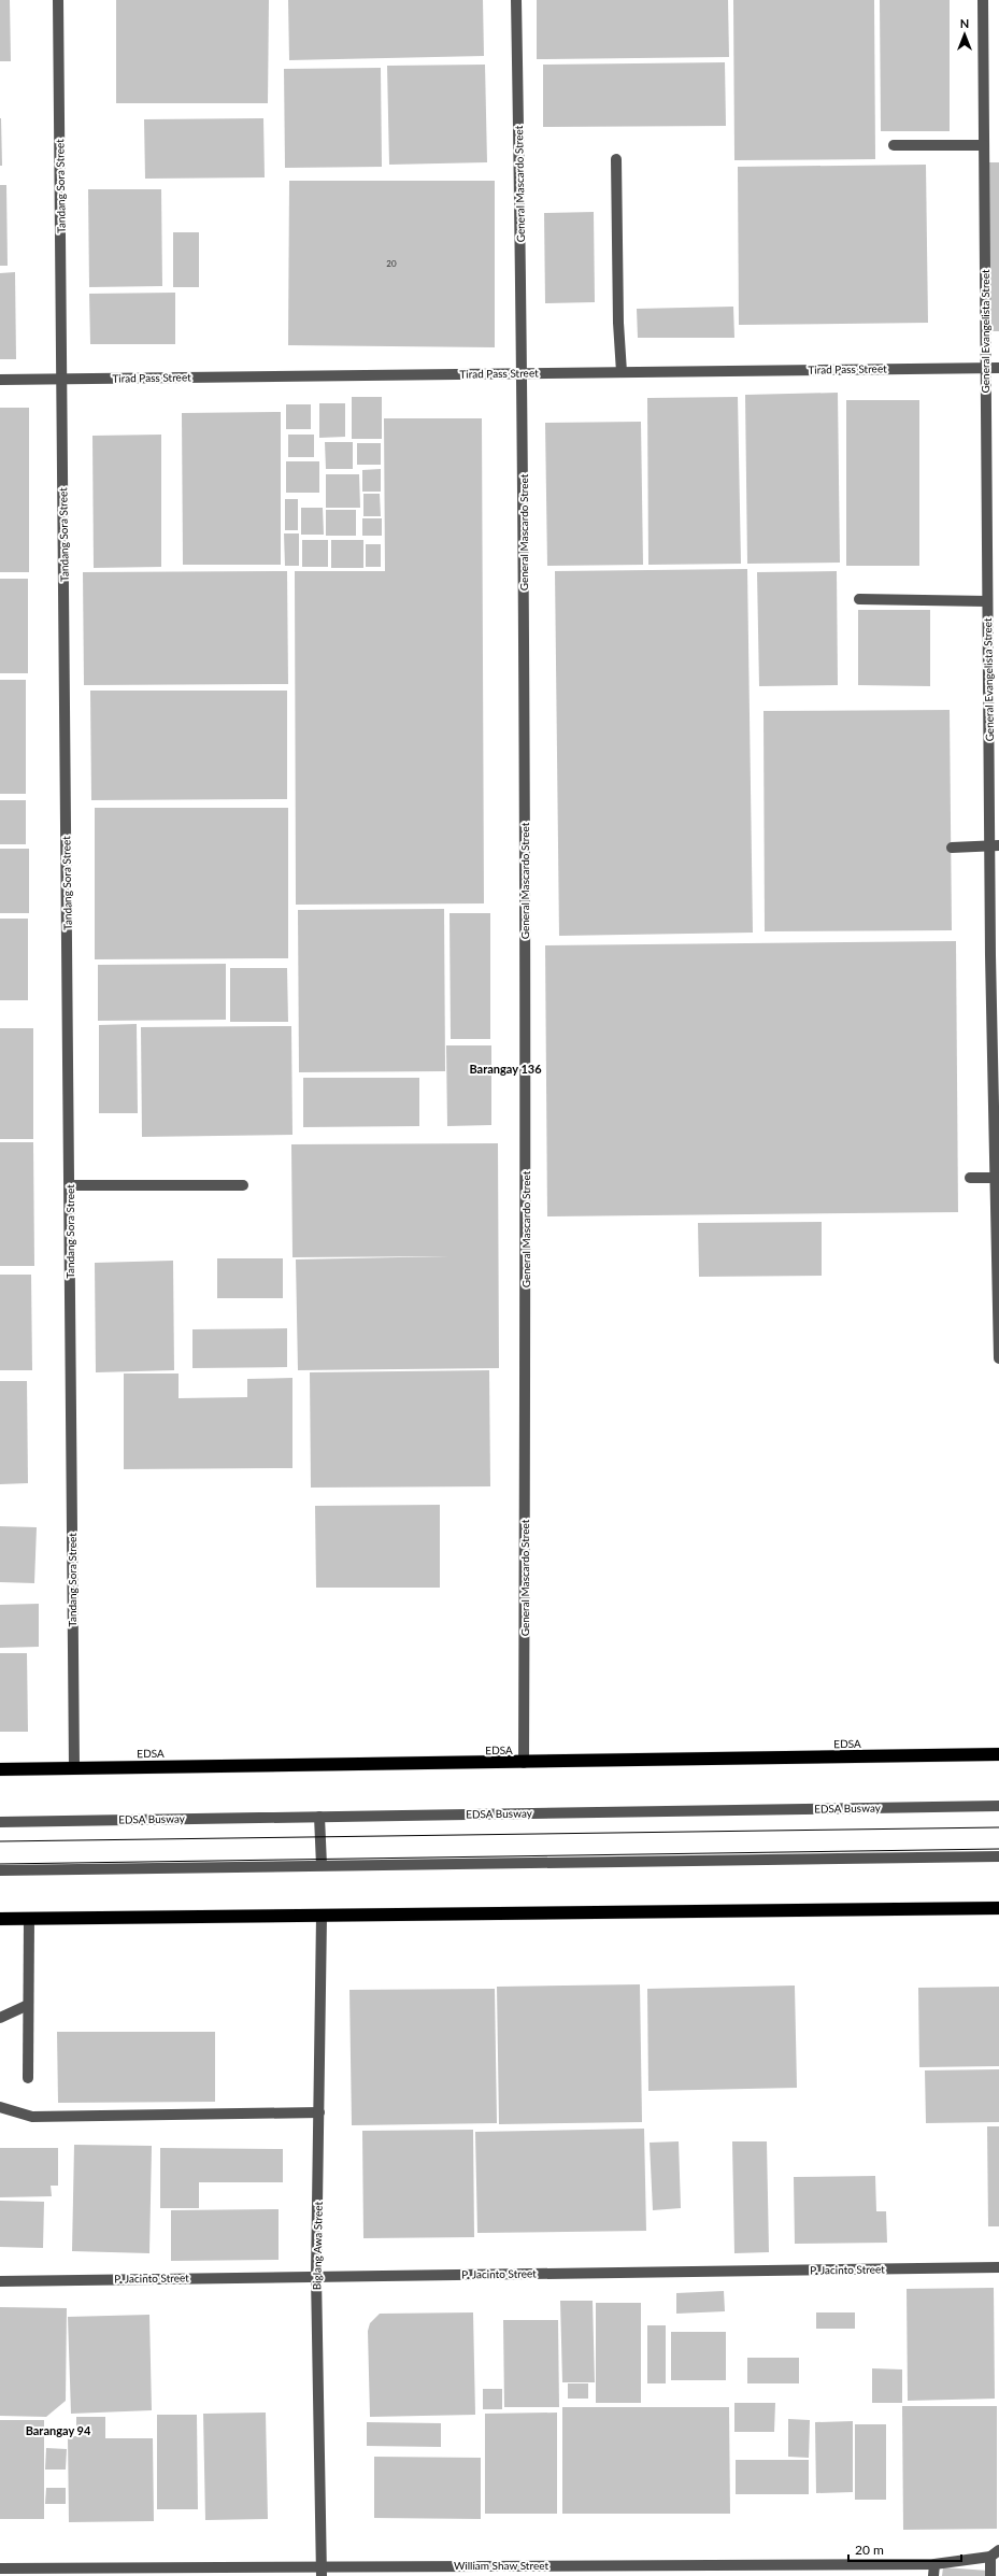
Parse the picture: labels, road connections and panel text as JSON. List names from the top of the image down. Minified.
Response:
{"streets":{"highway":["EDSA"],"street":["General Mascardo Street","Tandang Sora Street","General Evangelista Street","Tirad Pass Street","EDSA Busway","Biglang Awa Street","P. Jacinto Street","William Shaw Street"]},"crossings":[["General Mascardo Street","Tirad Pass Street"],["General Mascardo Street","EDSA"],["Tandang Sora Street","Tirad Pass Street"],["Tandang Sora Street","EDSA"],["General Evangelista Street","Tirad Pass Street"],["Biglang Awa Street","P. Jacinto Street"],["Biglang Awa Street","William Shaw Street"]],"districts":["Barangay 136","Barangay 94"],"house_numbers":["20"],"scale_bar":"20 m","north":"top"}
